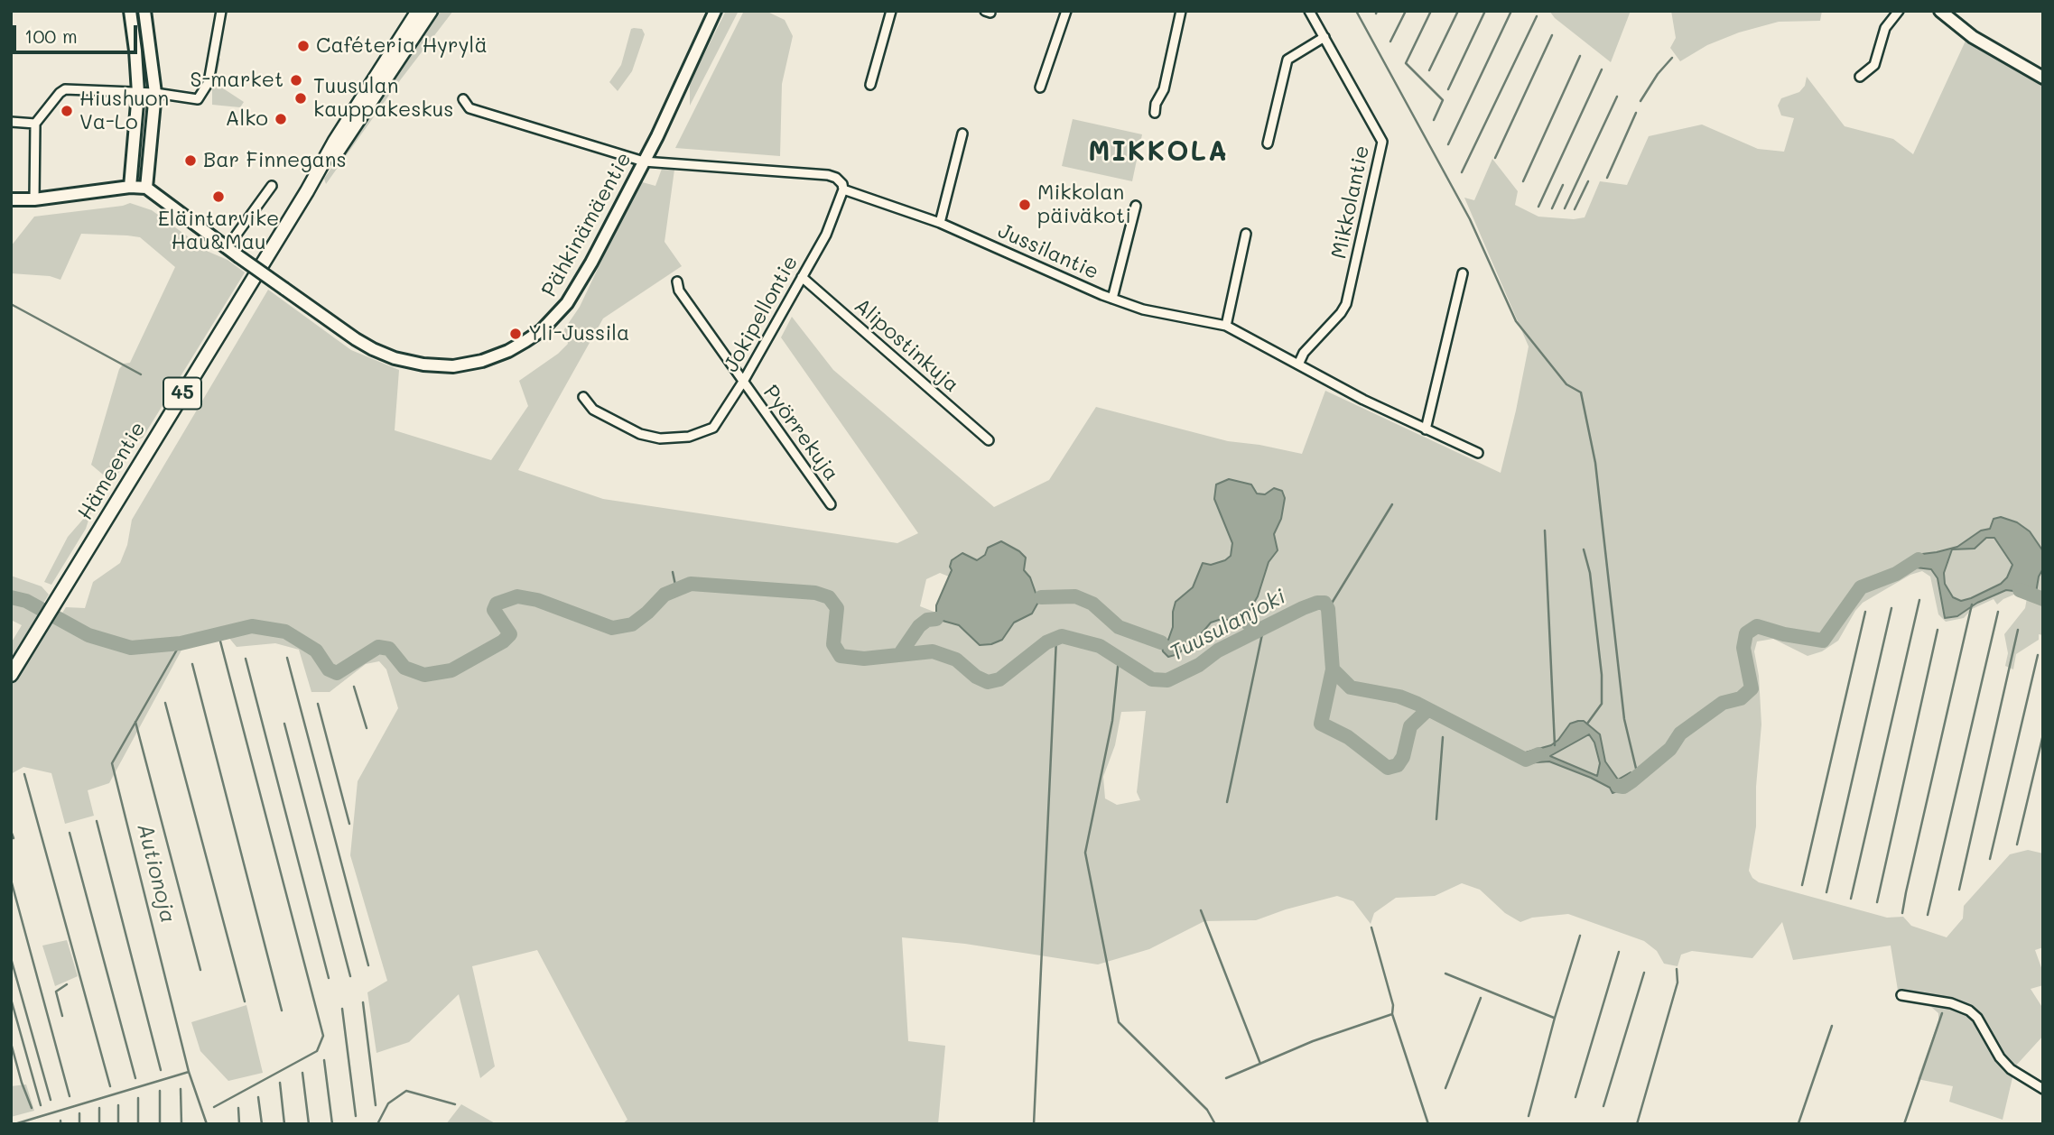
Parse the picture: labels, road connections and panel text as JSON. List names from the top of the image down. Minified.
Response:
{"streets":{"main road":["45","Hämeentie"],"street":["Mikkolantie","Pähkinämäentie","Jussilantie","Jokipellontie","Alipostinkuja","Pyörrekuja"]},"crossings":[["Mikkolantie","Jussilantie"],["Pähkinämäentie","Jussilantie"],["Jussilantie","Jokipellontie"],["Jokipellontie","Alipostinkuja"],["Jokipellontie","Pyörrekuja"]],"districts":["MIKKOLA"],"water":["Tuusulanjoki","Autionoja"],"places":["Caféteria Hyrylä","S-market","Tuusulan kauppakeskus","Hiushuon Va-Lo","Alko","Bar Finnegans","Eläintarvike Hau&Mau","Mikkolan päiväkoti","Yli-Jussila"],"scale_bar":"100 m"}
